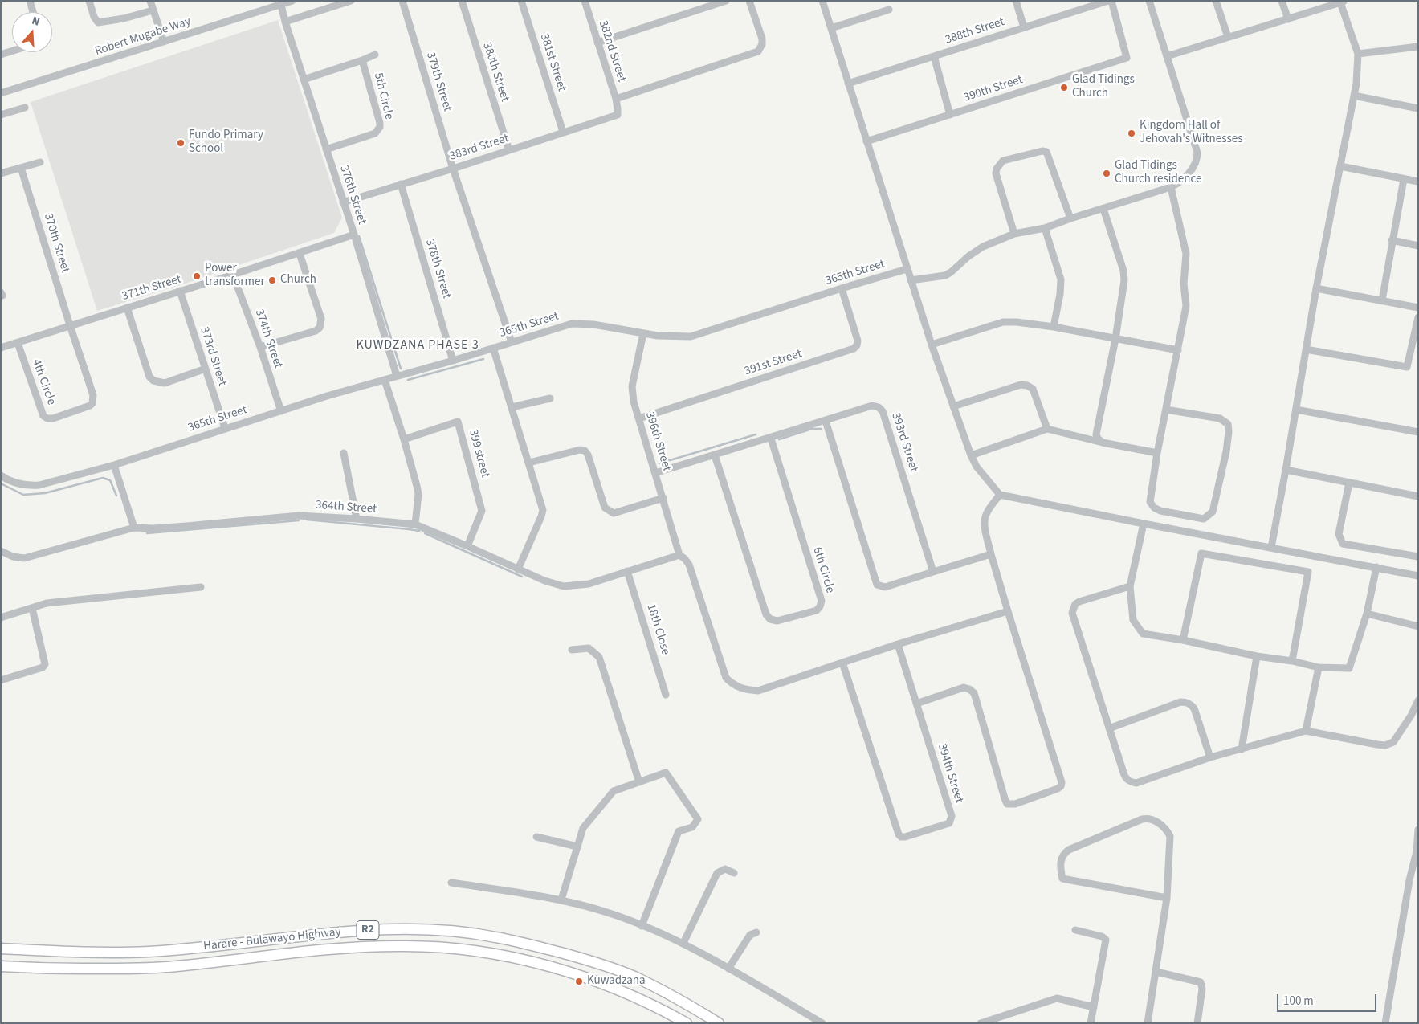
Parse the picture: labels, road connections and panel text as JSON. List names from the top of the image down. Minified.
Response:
{"streets":{"highway":["R2","Harare - Bulawayo Highway"],"street":["388th Street","Robert Mugabe Way","382nd Street","381st Street","380th Street","379th Street","390th Street","5th Circle","383rd Street","376th Street","370th Street","378th Street","365th Street","371th Street","374th Street","373rd Street","391st Street","4th Circle","396th Street","393rd Street","399 street","364th Street","6th Circle","18th Close","394th Street"]},"crossings":[["Robert Mugabe Way","376th Street"],["382nd Street","383rd Street"],["381st Street","383rd Street"],["380th Street","383rd Street"],["379th Street","383rd Street"],["379th Street","365th Street"],["5th Circle","376th Street"],["383rd Street","376th Street"],["383rd Street","378th Street"],["376th Street","365th Street"],["376th Street","371th Street"],["370th Street","371th Street"],["370th Street","4th Circle"],["378th Street","365th Street"],["365th Street","374th Street"],["365th Street","373rd Street"],["365th Street","391st Street"],["365th Street","396th Street"],["371th Street","374th Street"],["371th Street","373rd Street"],["371th Street","4th Circle"],["391st Street","396th Street"],["396th Street","393rd Street"],["396th Street","364th Street"],["393rd Street","6th Circle"],["399 street","364th Street"],["364th Street","18th Close"]],"districts":["KUWDZANA PHASE 3"],"places":["Glad Tidings Church","Kingdom Hall of Jehovah's Witnesses","Fundo Primary School","Glad Tidings Church residence","Power transformer","Church","Kuwadzana"],"scale_bar":"100 m","north":"top"}
